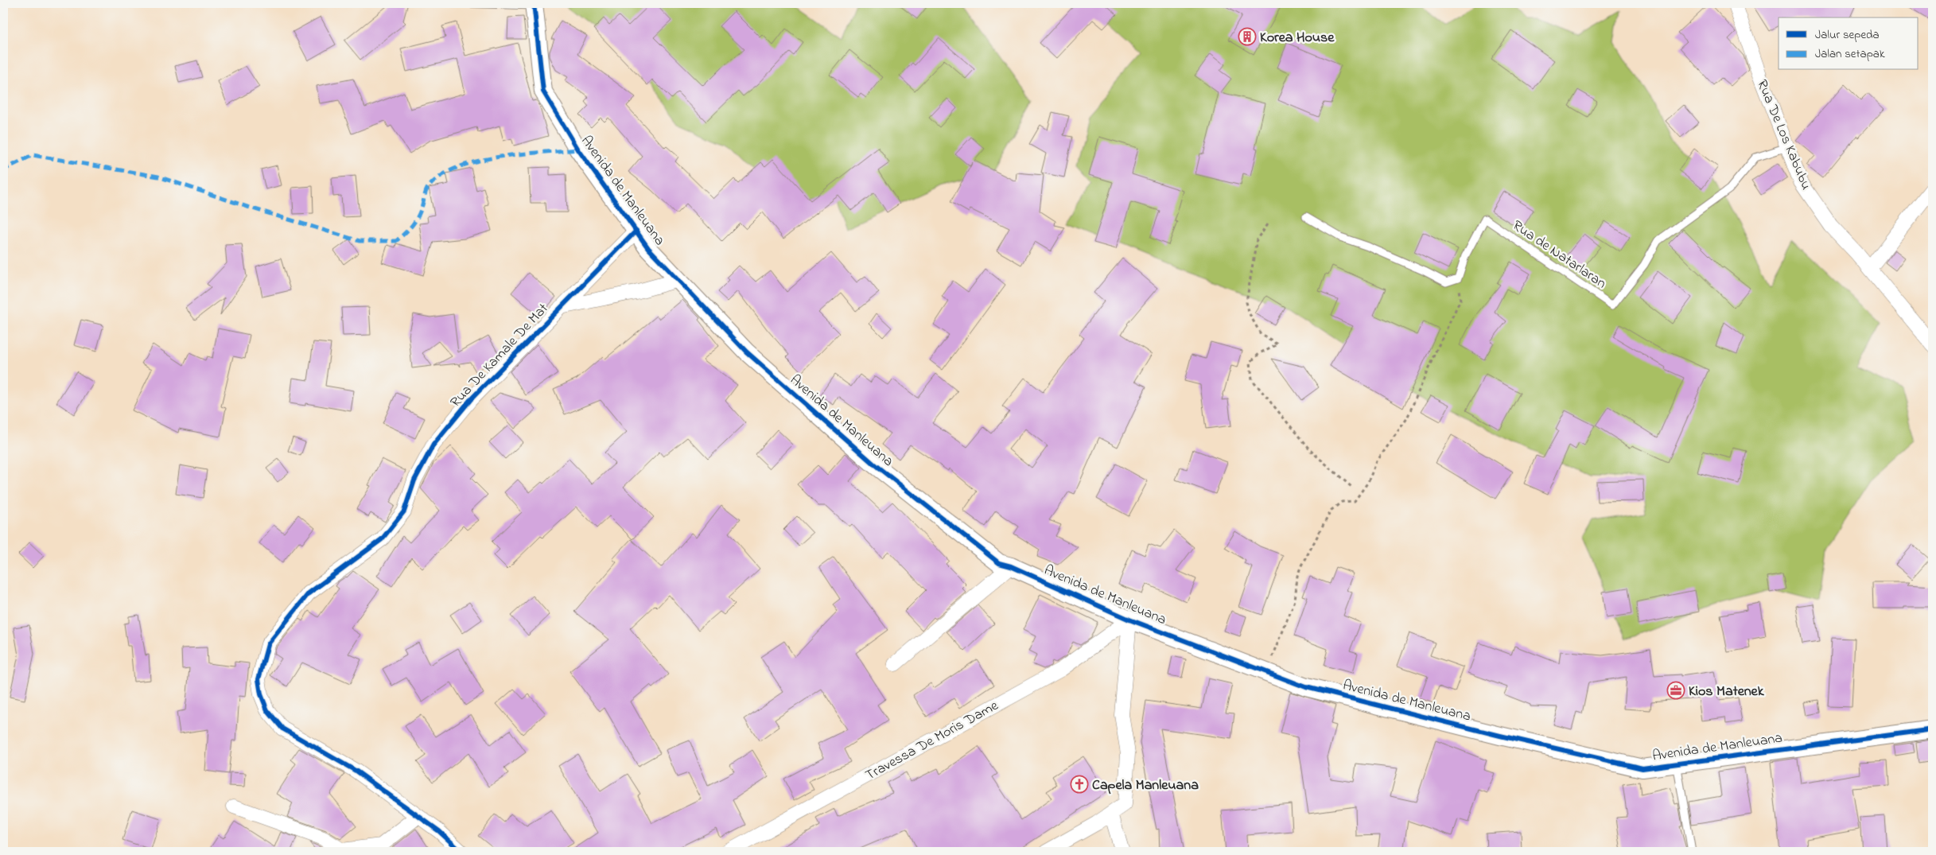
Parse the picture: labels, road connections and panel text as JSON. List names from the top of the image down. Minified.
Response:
{"streets":{"street":["Rua De Los Kabubu","Avenida de Manleuana","Rua De Kamale De Mat","Travessa De Moris Dame"],"lane":["Rua de Natarlaran"]},"crossings":[["Rua De Los Kabubu","Rua de Natarlaran"],["Avenida de Manleuana","Rua De Kamale De Mat"],["Avenida de Manleuana","Travessa De Moris Dame"]],"places":{"building":["Korea House"],"office":["Kios Matenek"],"church":["Capela Manleuana"]},"legend":["Jalur sepeda","Jalan setapak"]}
